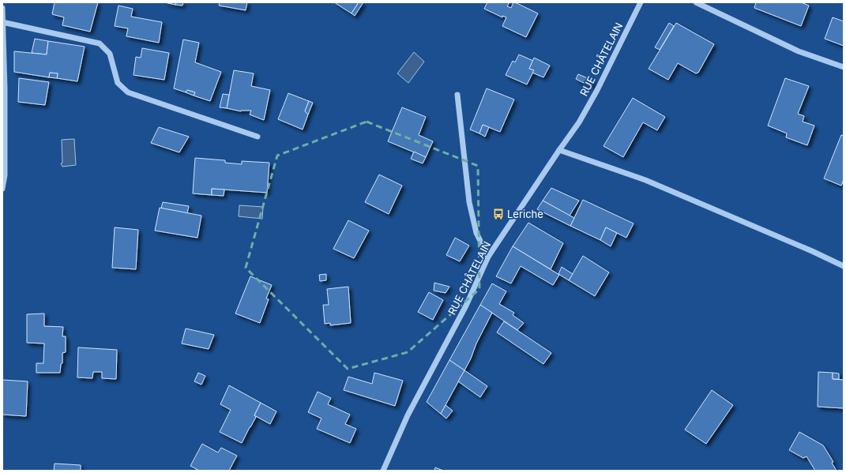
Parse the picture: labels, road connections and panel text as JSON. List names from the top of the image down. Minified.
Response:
{"streets":{"street":["RUE CHÂTELAIN"]},"places":{"bus stop":["Leriche"]}}
